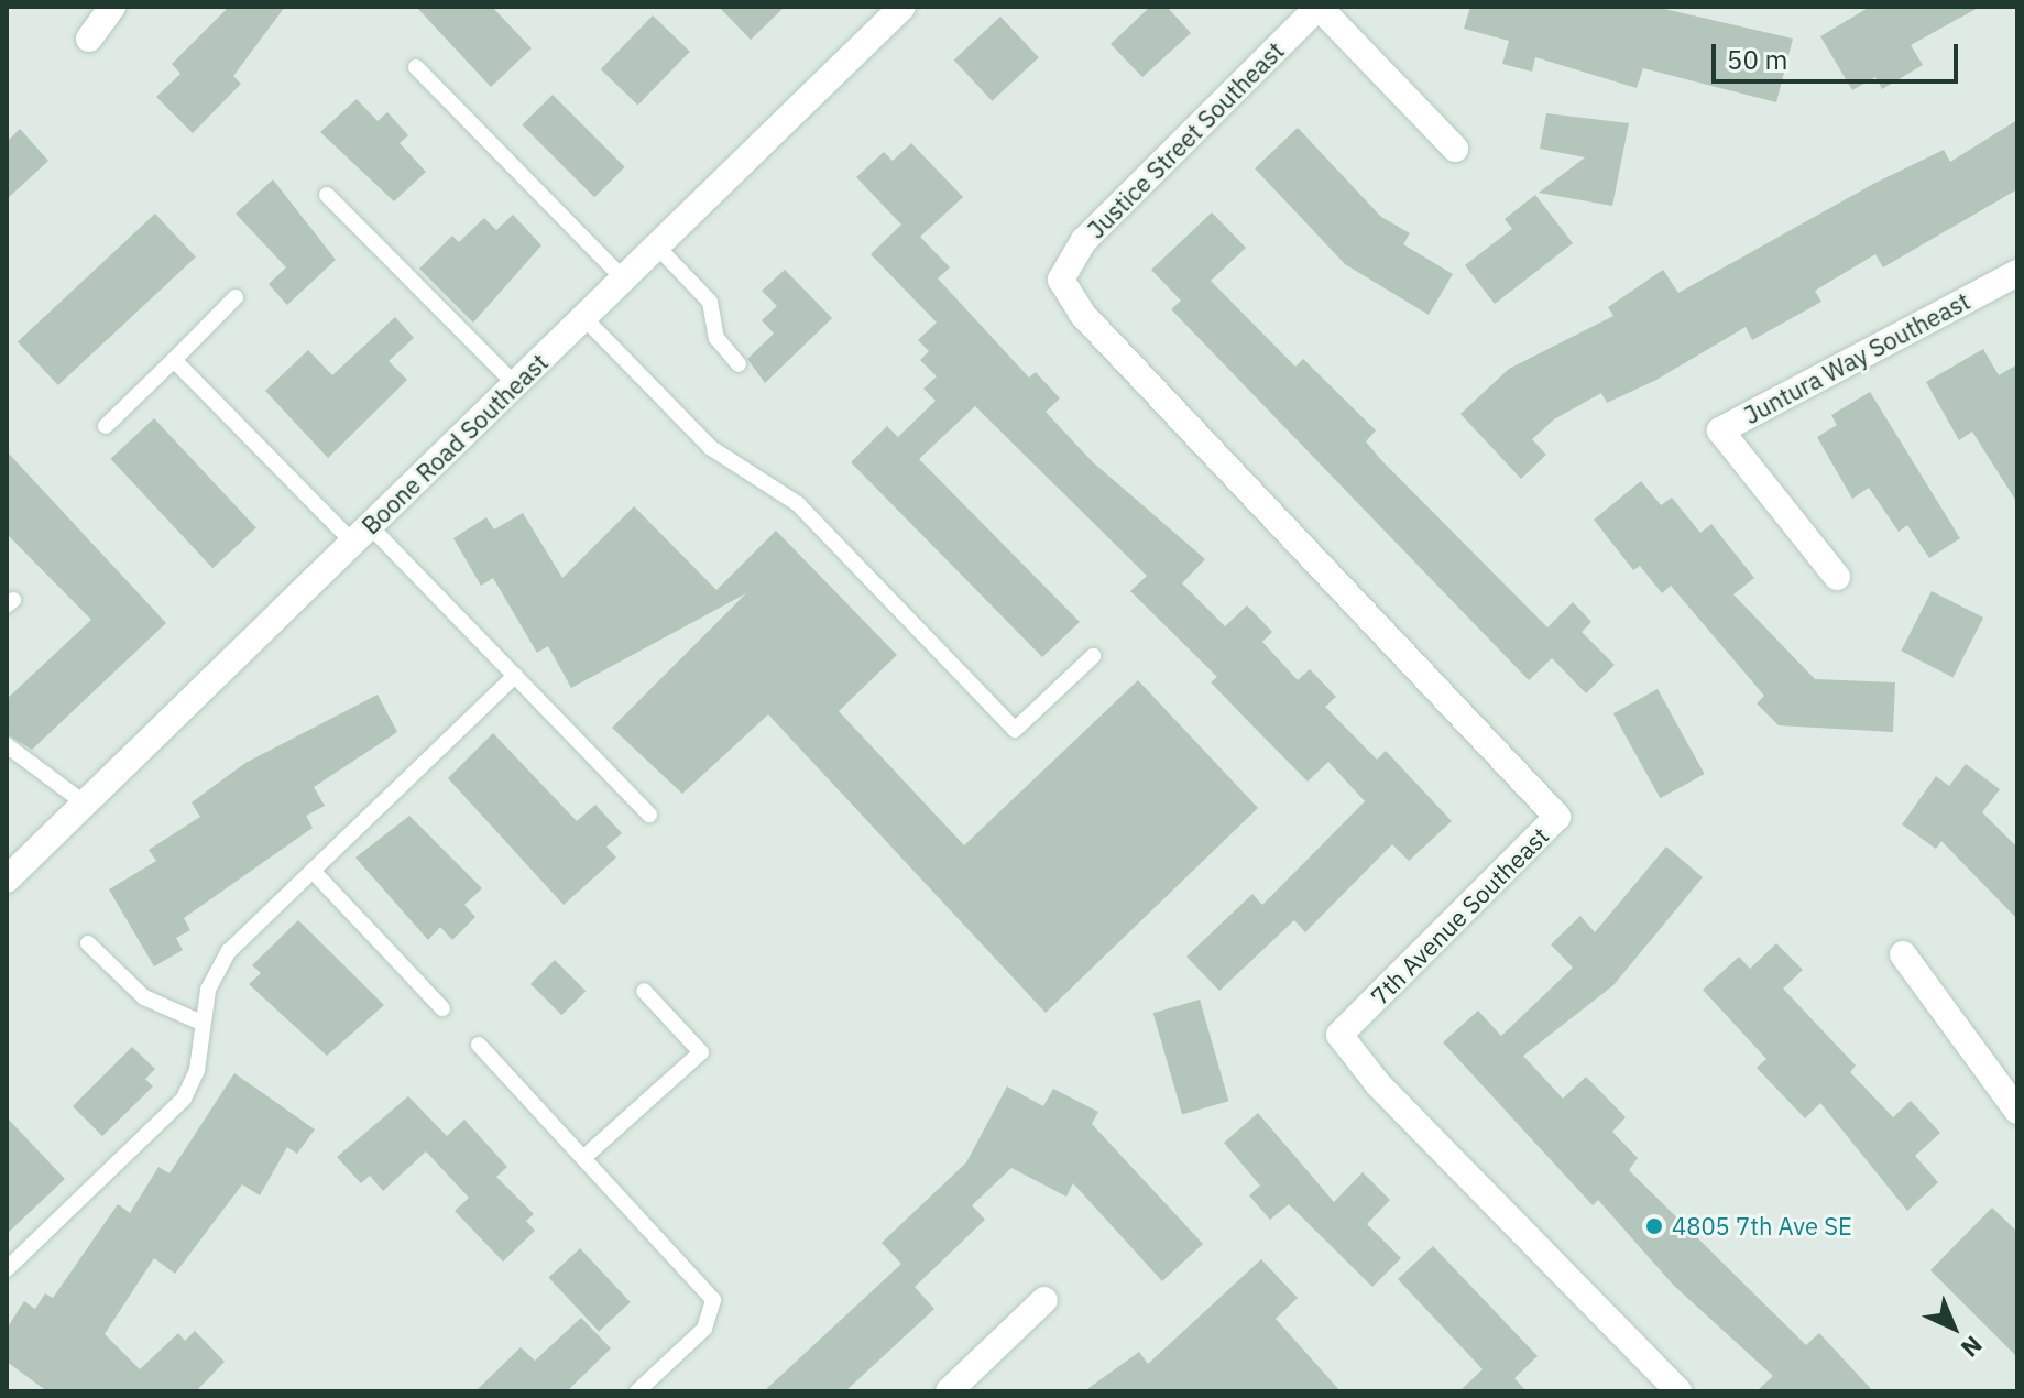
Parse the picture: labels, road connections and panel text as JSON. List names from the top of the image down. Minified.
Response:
{"streets":{"street":["Justice Street Southeast","Juntura Way Southeast","Boone Road Southeast","7th Avenue Southeast"]},"crossings":[["Justice Street Southeast","7th Avenue Southeast"]],"places":["4805 7th Ave SE"],"scale_bar":"50 m","north":"bottom right"}
